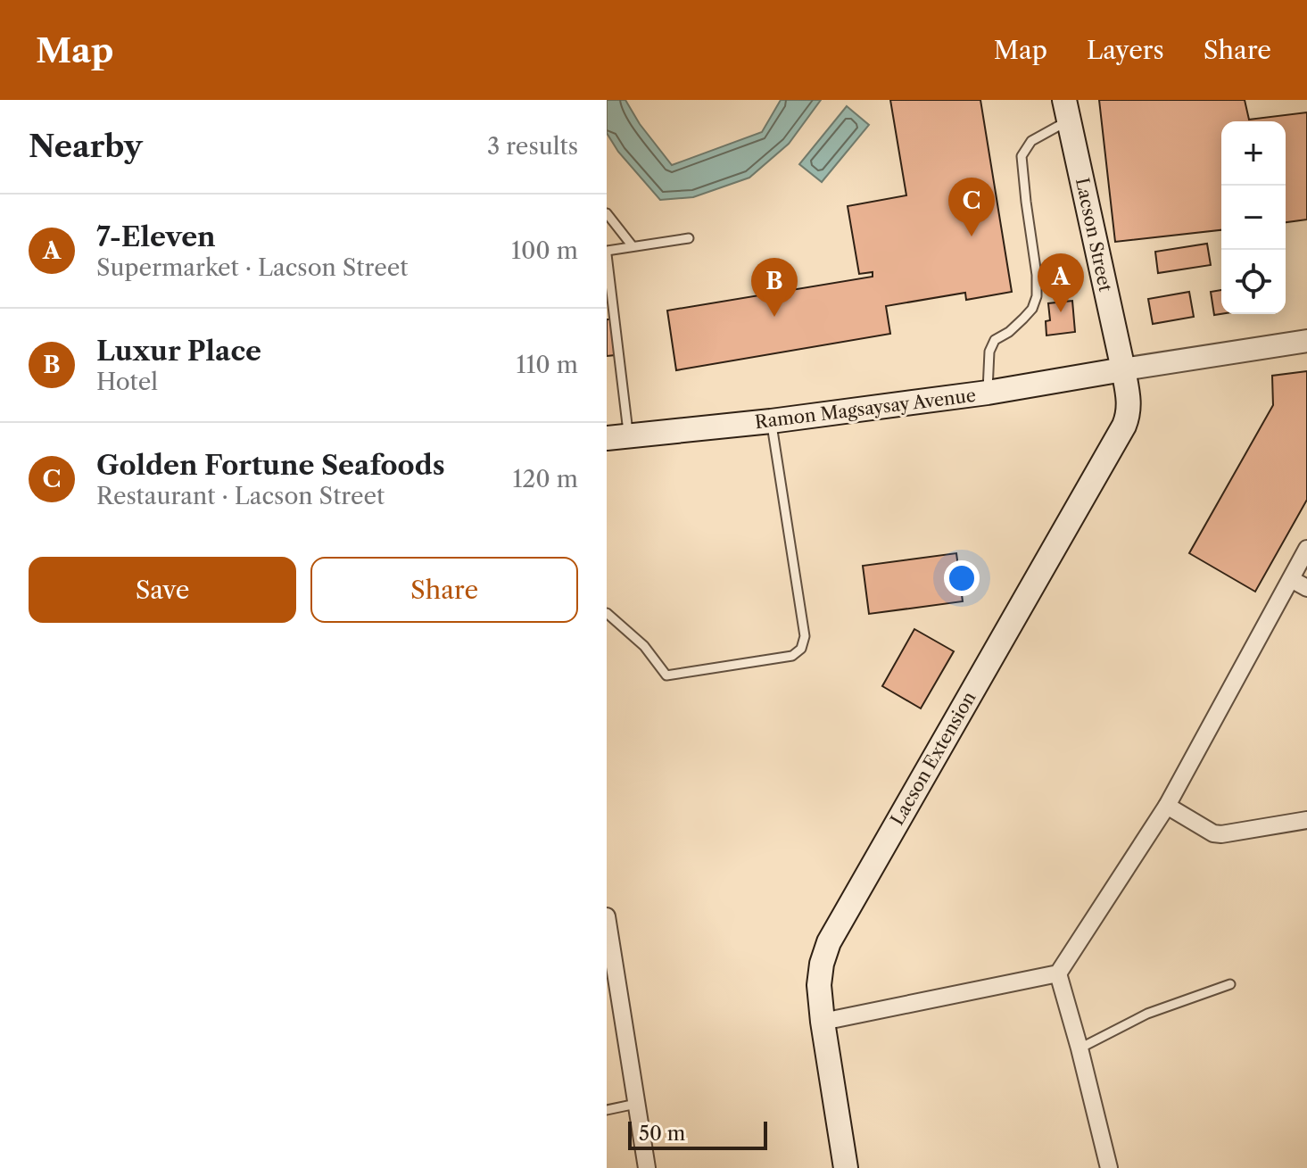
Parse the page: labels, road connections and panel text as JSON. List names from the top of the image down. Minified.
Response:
{"streets":{"main road":["Lacson Street","Ramon Magsaysay Avenue","Lacson Extension"]},"crossings":[["Lacson Street","Ramon Magsaysay Avenue"],["Lacson Street","Lacson Extension"],["Ramon Magsaysay Avenue","Lacson Extension"]],"scale_bar":"50 m","page":{"header":"Map","nav":["Map","Layers","Share"],"heading":["Nearby","3 results"],"map_buttons":["+","−"],"pins":["C","A","B"],"list":[{"mark":"A","name":"7-Eleven","note":"Supermarket · Lacson Street","value":"100 m"},{"mark":"B","name":"Luxur Place","note":"Hotel","value":"110 m"},{"mark":"C","name":"Golden Fortune Seafoods","note":"Restaurant · Lacson Street","value":"120 m"}],"buttons":["Save","Share"],"scale":"50 m"}}
